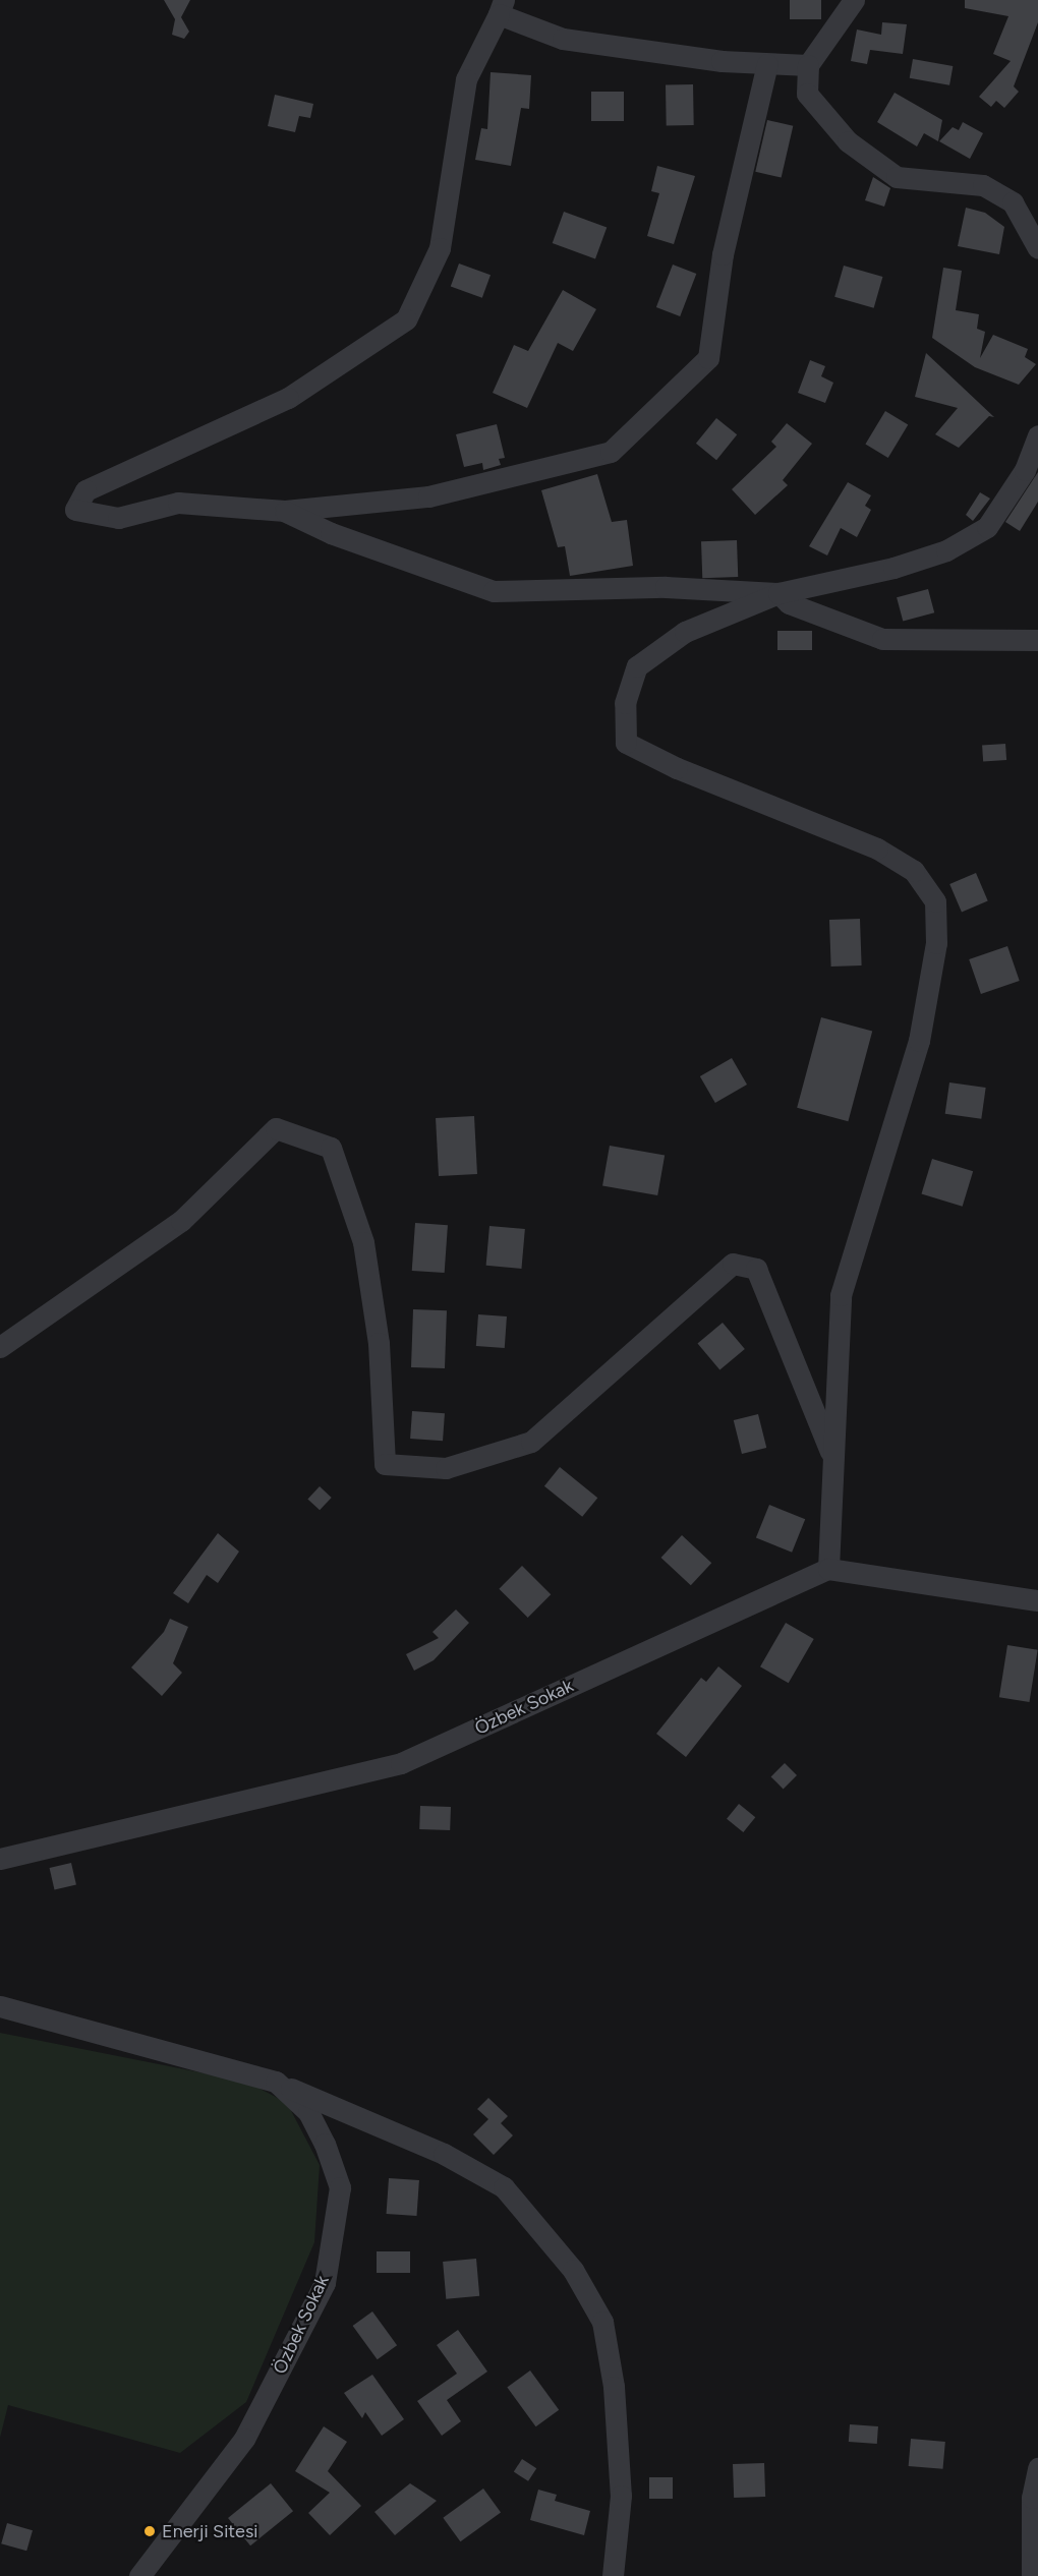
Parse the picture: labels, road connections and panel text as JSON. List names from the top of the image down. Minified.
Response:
{"streets":{"street":["Özbek Sokak"]},"places":["Enerji Sitesi"]}
